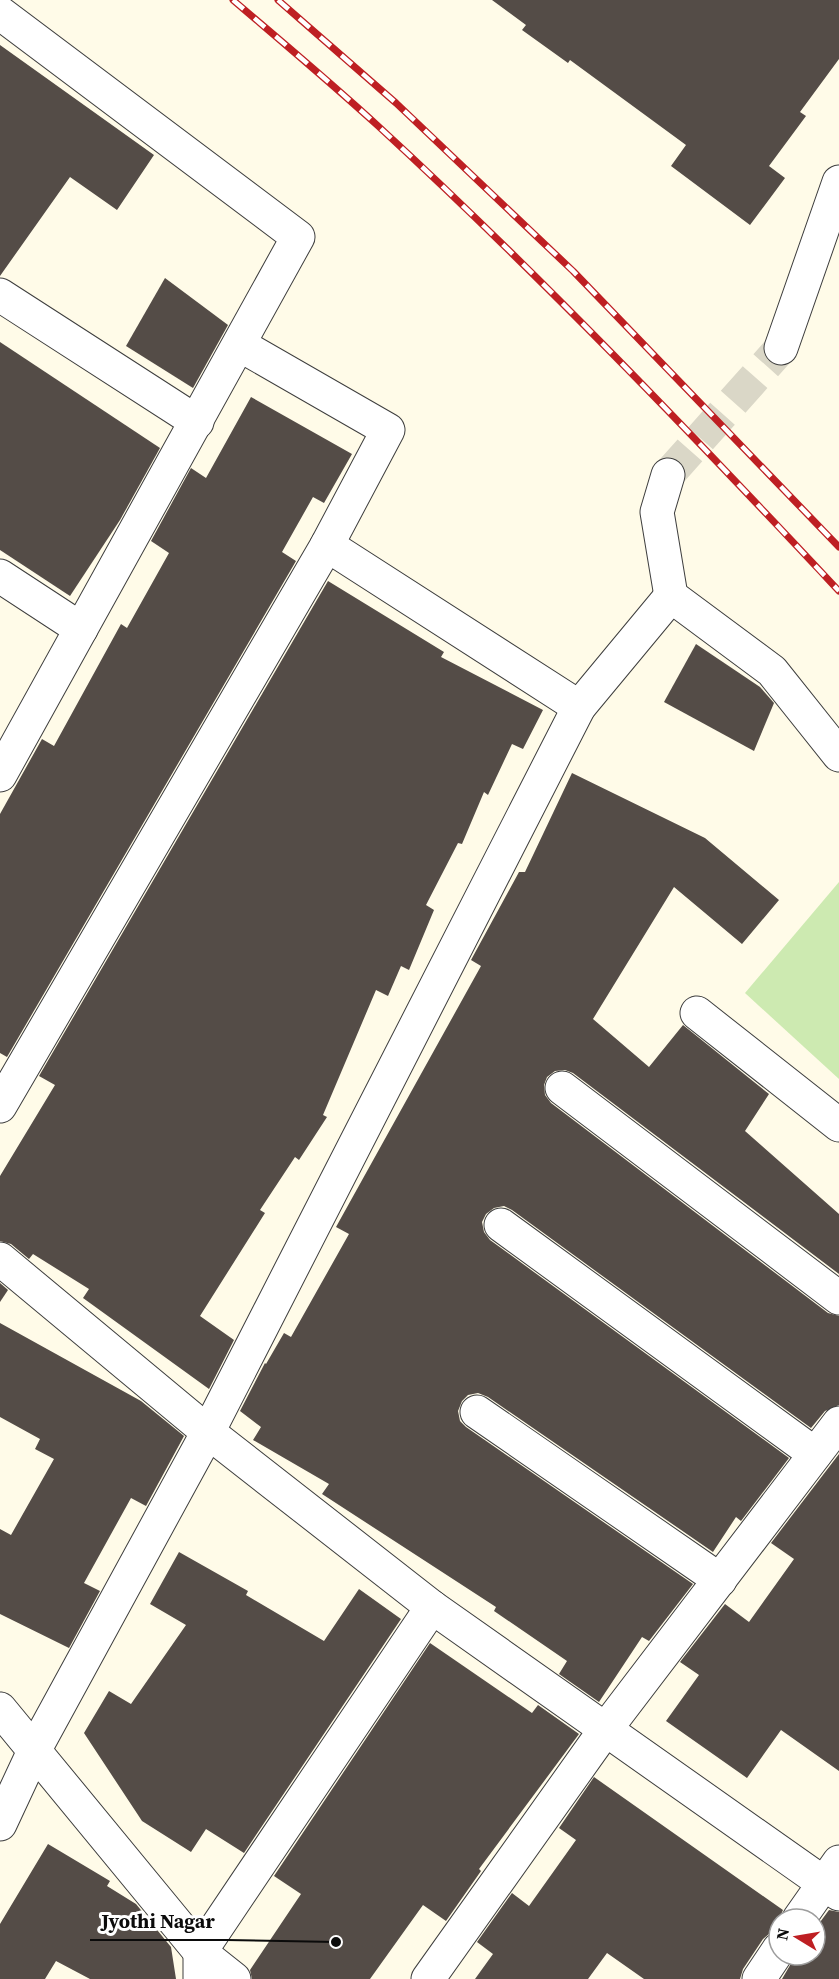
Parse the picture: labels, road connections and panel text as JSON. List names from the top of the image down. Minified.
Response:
{"places":["Jyothi Nagar"],"north":"left"}
